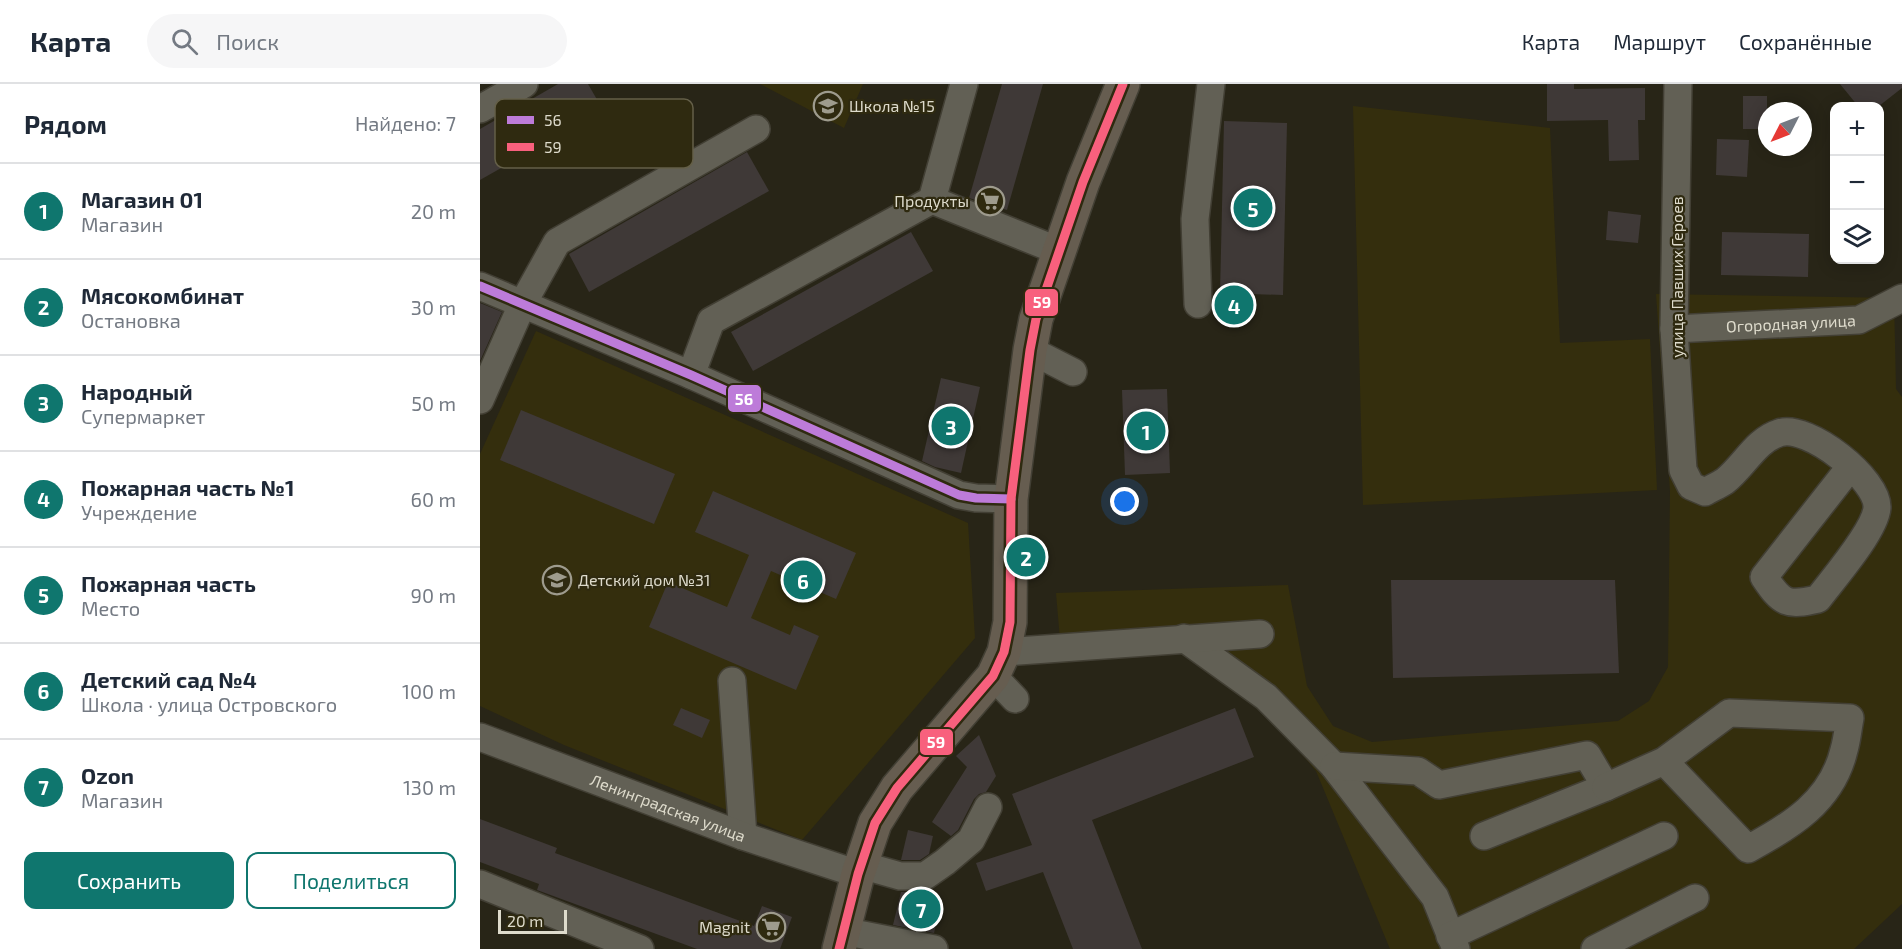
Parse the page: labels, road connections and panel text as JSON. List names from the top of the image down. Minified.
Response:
{"streets":{"street":["улица Павших Героев","Огородная улица","Ленинградская улица"]},"crossings":[["улица Павших Героев","Огородная улица"]],"places":{"school or university":["Школа №15","Детский дом №31"],"supermarket":["Продукты","Magnit"]},"lines":["transit line 59","transit line 56"],"legend":["56","59"],"scale_bar":"20 m","north":"bottom left","page":{"header":"Карта","search":"Поиск","nav":["Карта","Маршрут","Сохранённые"],"heading":["Рядом","Найдено: 7"],"map_buttons":["+","−"],"list":[{"mark":"1","name":"Магазин 01","note":"Магазин","value":"20 m"},{"mark":"2","name":"Мясокомбинат","note":"Остановка","value":"30 m"},{"mark":"3","name":"Народный","note":"Супермаркет","value":"50 m"},{"mark":"4","name":"Пожарная часть №1","note":"Учреждение","value":"60 m"},{"mark":"5","name":"Пожарная часть","note":"Место","value":"90 m"},{"mark":"6","name":"Детский сад №4","note":"Школа · улица Островского","value":"100 m"},{"mark":"7","name":"Ozon","note":"Магазин","value":"130 m"}],"pins":["5","4","3","1","2","6","7"],"buttons":["Сохранить","Поделиться"],"scale":"20 m"}}
